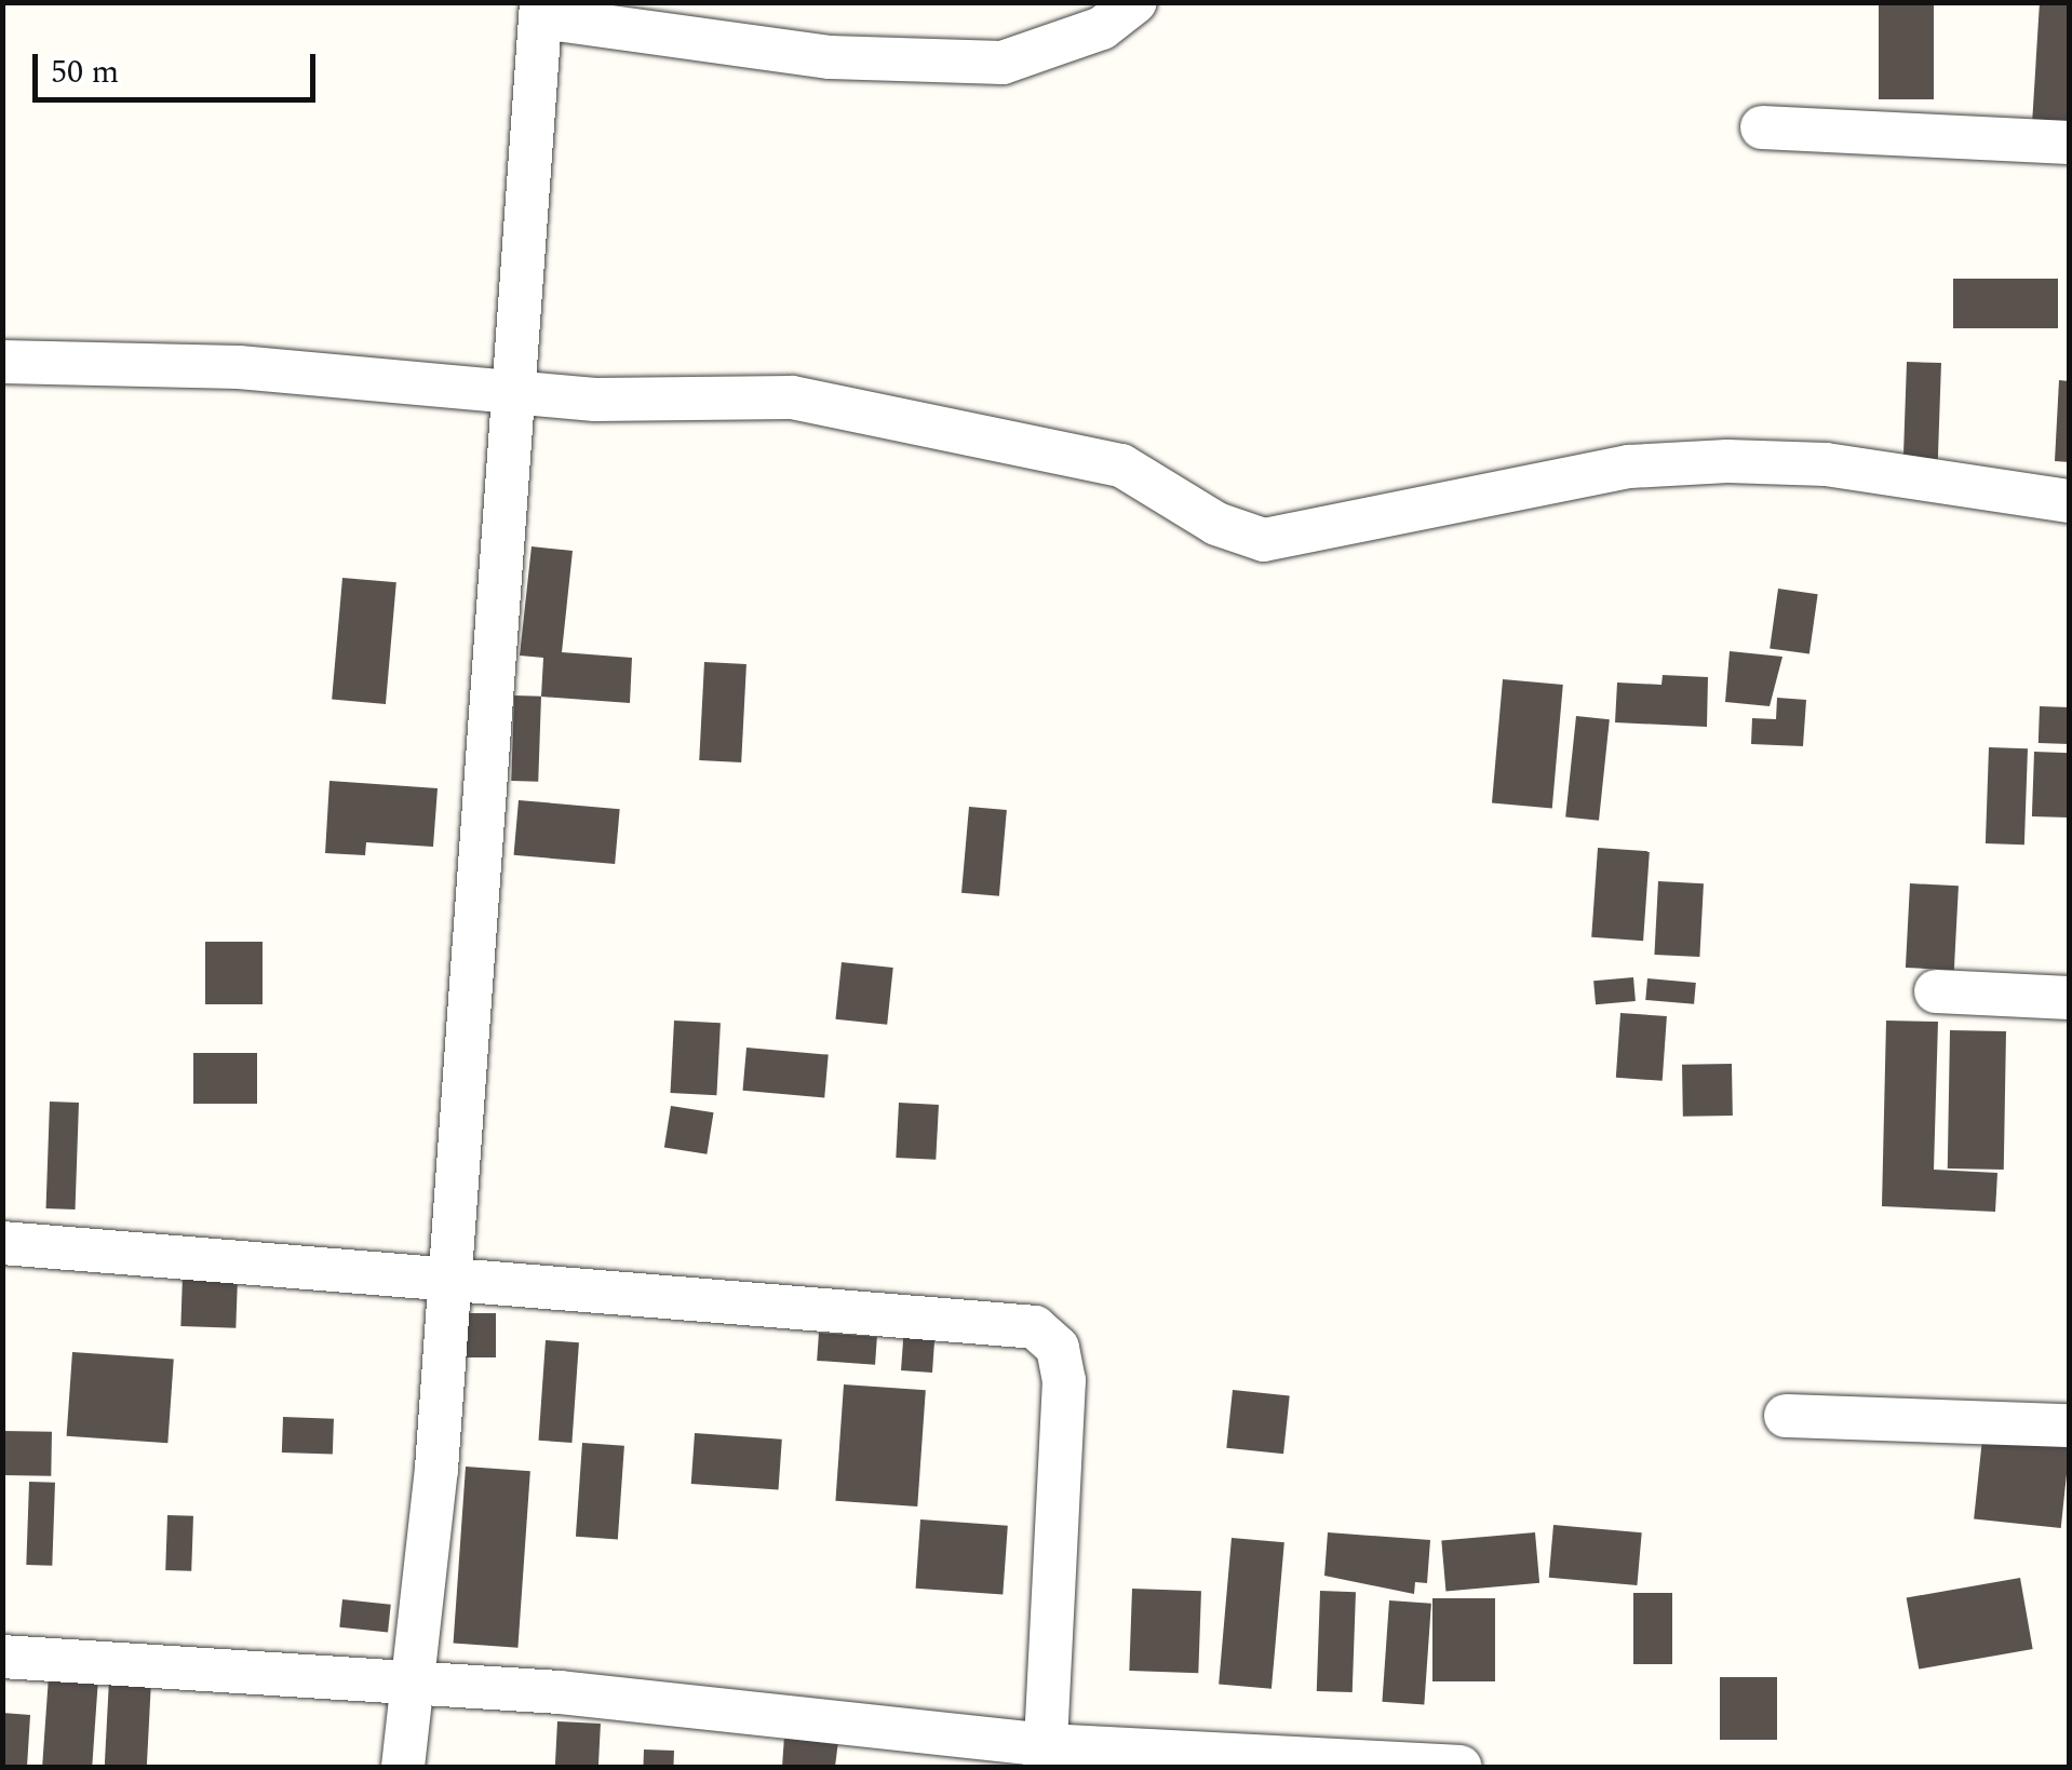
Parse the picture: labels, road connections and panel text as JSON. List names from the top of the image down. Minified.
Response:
{"scale_bar":"50 m"}
